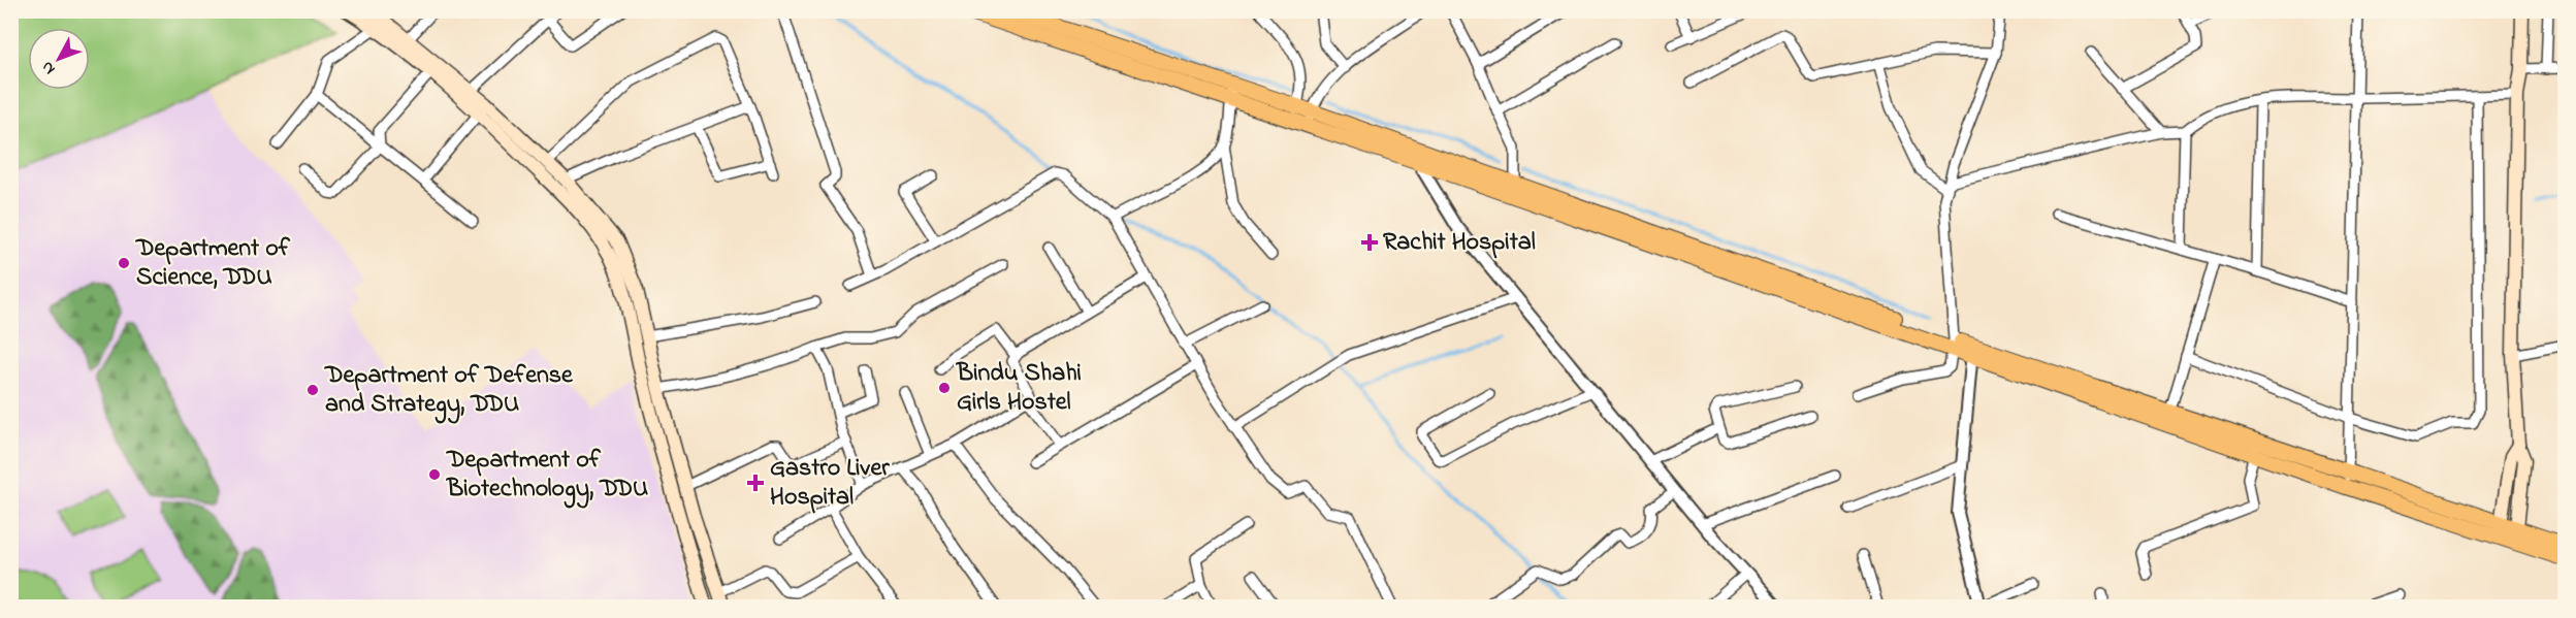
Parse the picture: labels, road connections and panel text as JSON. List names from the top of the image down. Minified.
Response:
{"places":{"health":["Rachit Hospital","Gastro Liver Hospital"],"other":["Department of Science, DDU","Bindu Shahi Girls Hostel","Department of Defense and Strategy, DDU","Department of Biotechnology, DDU"]},"north":"bottom left"}
